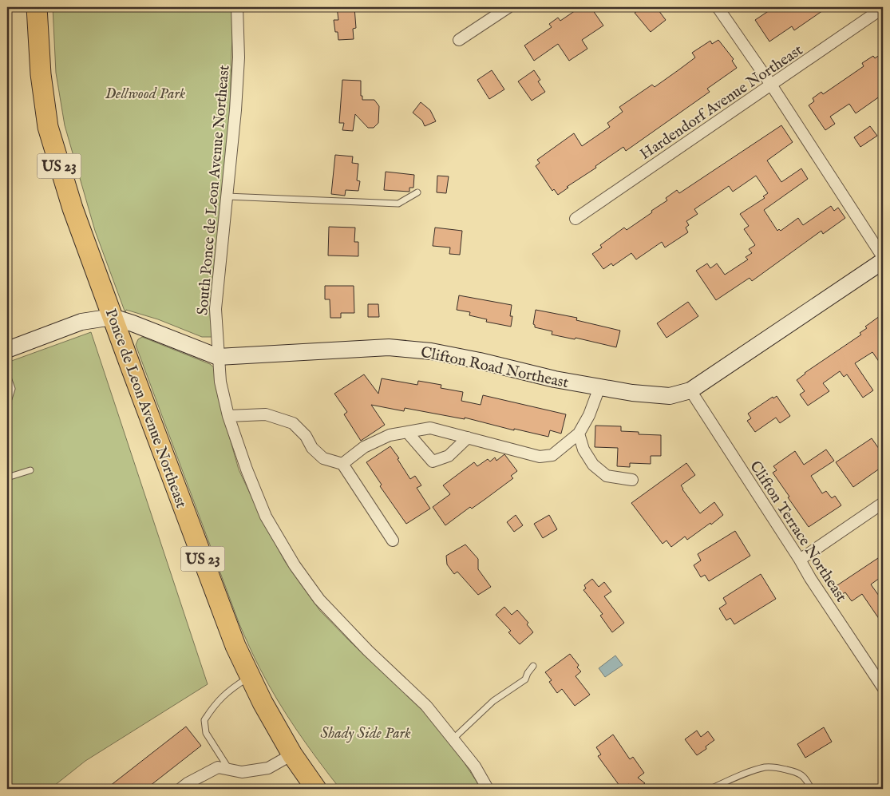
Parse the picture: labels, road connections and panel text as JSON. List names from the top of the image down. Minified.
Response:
{"streets":{"highway":["US 23","Ponce de Leon Avenue Northeast"],"street":["Hardendorf Avenue Northeast","South Ponce de Leon Avenue Northeast","Clifton Road Northeast","Clifton Terrace Northeast"]},"crossings":[["South Ponce de Leon Avenue Northeast","Clifton Road Northeast"],["Clifton Road Northeast","Ponce de Leon Avenue Northeast"],["Clifton Road Northeast","Clifton Terrace Northeast"]],"parks":["Dellwood Park","Shady Side Park"]}
